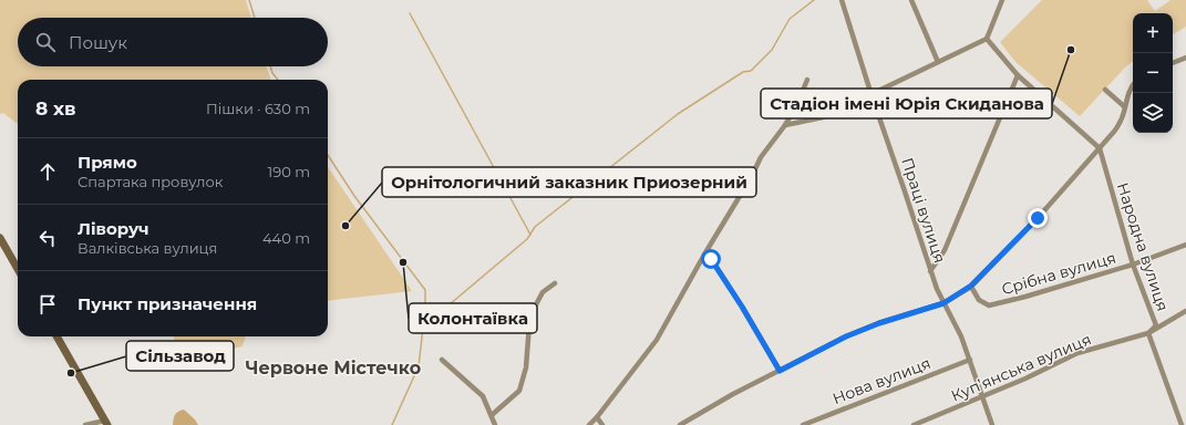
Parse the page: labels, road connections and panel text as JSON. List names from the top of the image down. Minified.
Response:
{"streets":{"street":["Праці вулиця","Народна вулиця","Срібна вулиця","Куп’янська вулиця","Нова вулиця"]},"crossings":[["Праці вулиця","Куп’янська вулиця"],["Праці вулиця","Нова вулиця"],["Народна вулиця","Срібна вулиця"],["Народна вулиця","Куп’янська вулиця"]],"districts":["Червоне Містечко"],"places":["Стадiон імені Юрія Скиданова","Орнiтологичний заказник Приозерний","Колонтаївка","Сільзавод"],"page":{"map_buttons":["+","−"],"search":"Пошук","heading":["8 хв","Пішки · 630 m"],"list":[["Прямо","Спартака провулок","190 m"],["Ліворуч","Валківська вулиця","440 m"],"Пункт призначення"]}}
